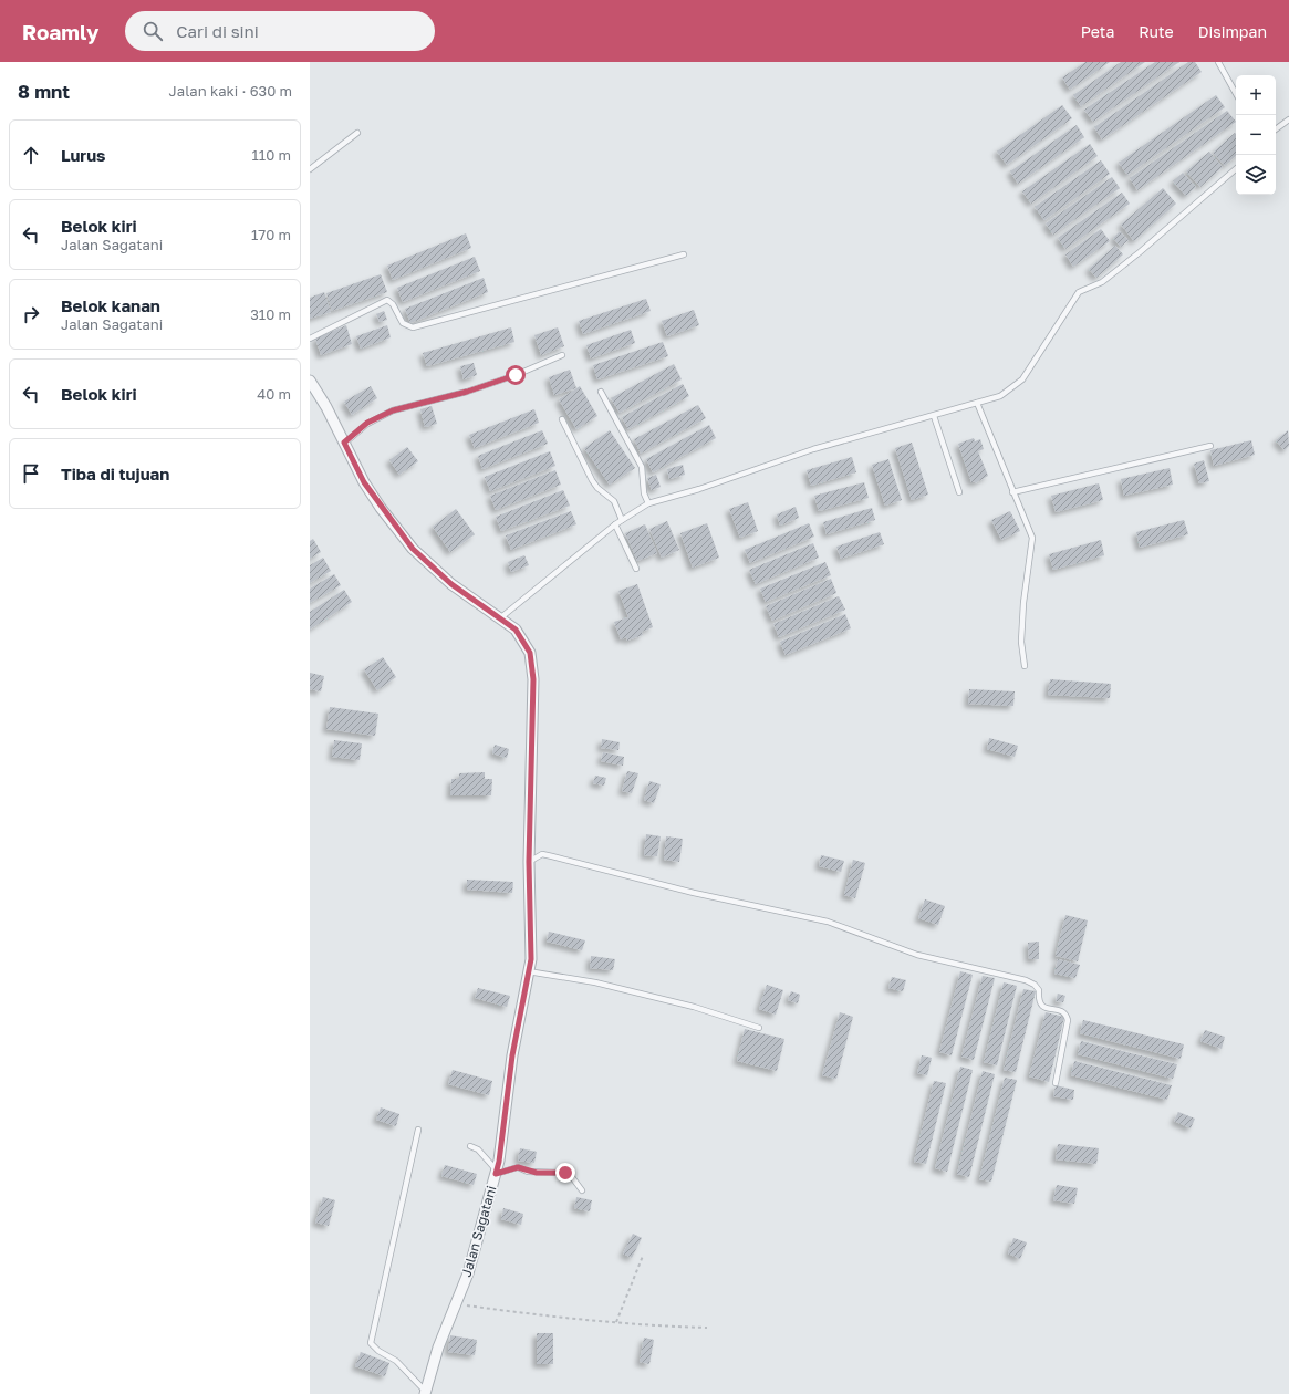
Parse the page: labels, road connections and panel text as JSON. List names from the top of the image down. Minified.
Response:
{"streets":{"street":["Jalan Sagatani"]},"page":{"header":"Roamly","search":"Cari di sini","nav":["Peta","Rute","Disimpan"],"heading":["8 mnt","Jalan kaki · 630 m"],"map_buttons":["+","−"],"list":[["Lurus","110 m"],["Belok kiri","Jalan Sagatani","170 m"],["Belok kanan","Jalan Sagatani","310 m"],["Belok kiri","40 m"],"Tiba di tujuan"]}}
